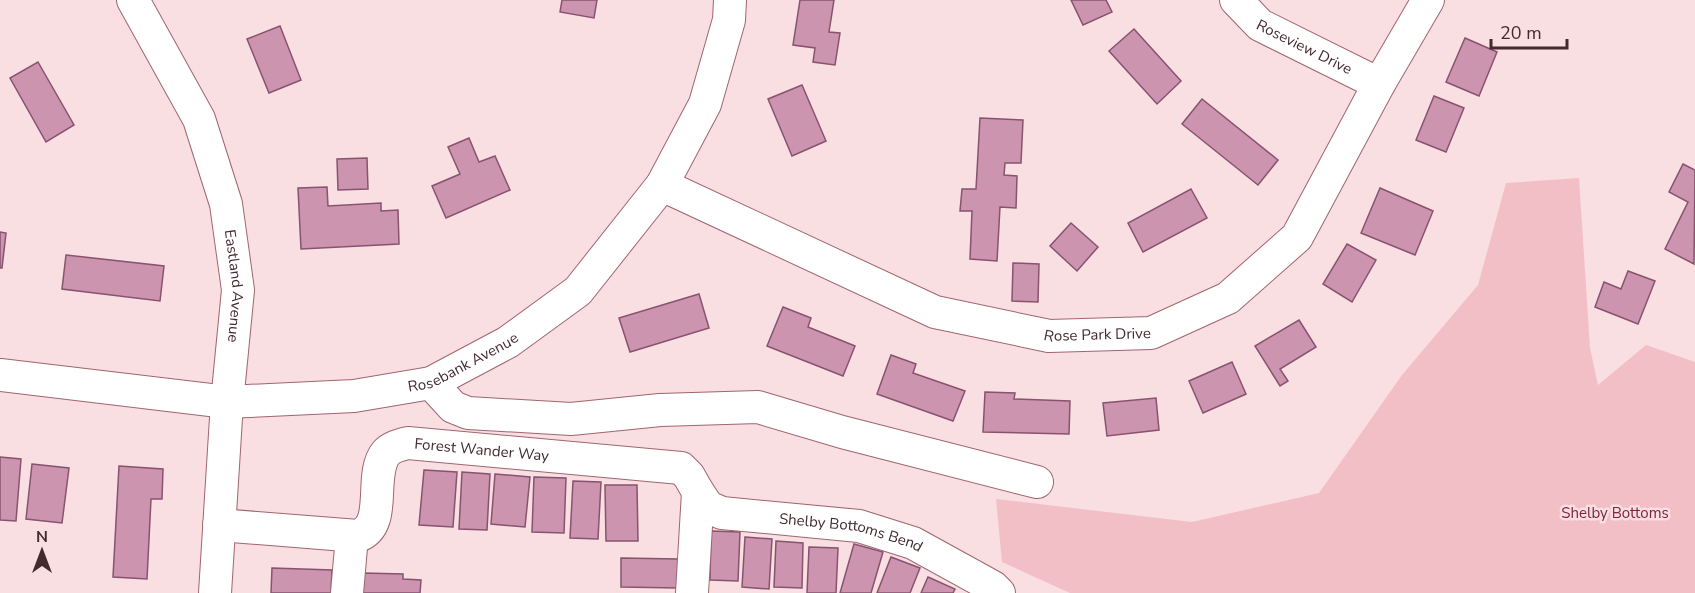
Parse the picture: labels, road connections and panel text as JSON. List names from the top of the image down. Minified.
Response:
{"streets":{"street":["Roseview Drive","Eastland Avenue","Rose Park Drive","Rosebank Avenue","Forest Wander Way","Shelby Bottoms Bend"]},"crossings":[["Roseview Drive","Rose Park Drive"],["Eastland Avenue","Rosebank Avenue"],["Rose Park Drive","Rosebank Avenue"],["Forest Wander Way","Shelby Bottoms Bend"]],"parks":["Shelby Bottoms"],"scale_bar":"20 m","north":"top"}
